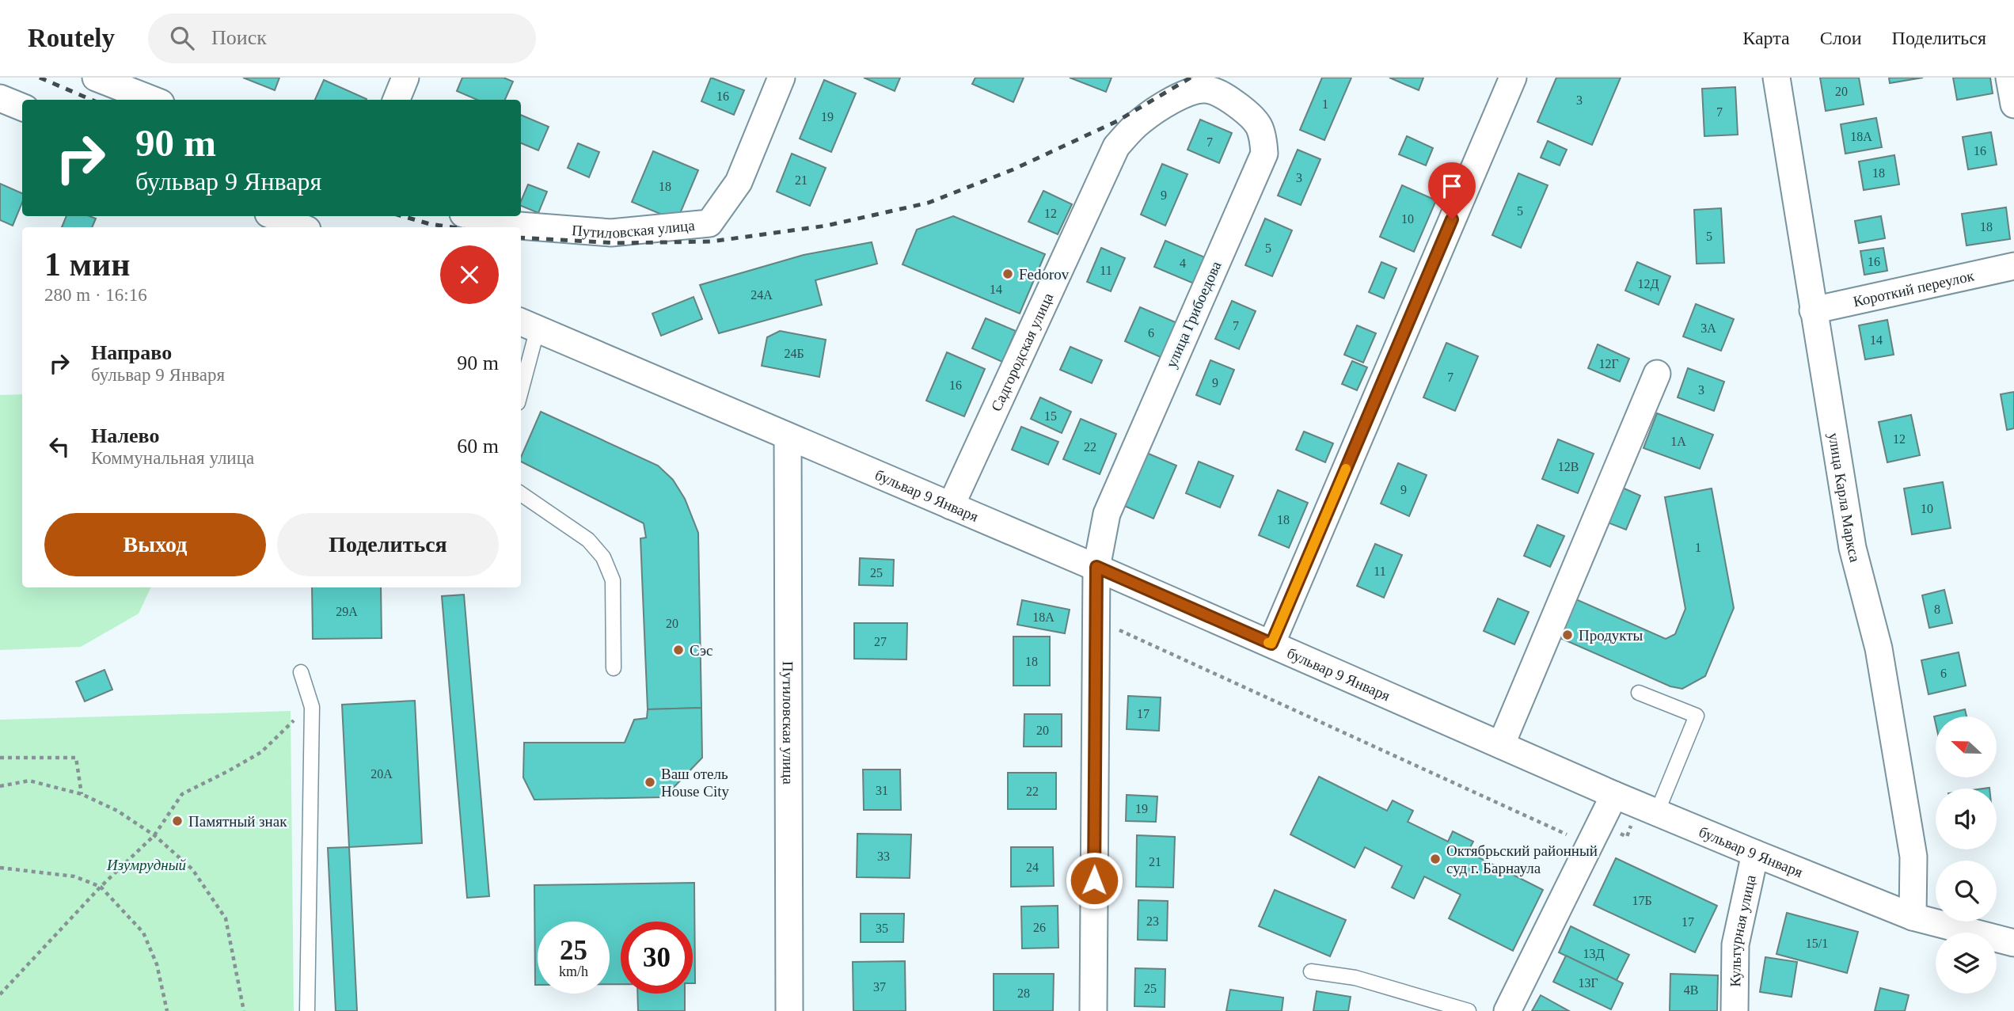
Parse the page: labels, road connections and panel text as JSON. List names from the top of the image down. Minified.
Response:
{"streets":{"street":["Путиловская улица","Короткий переулок","улица Грибоедова","Садгородская улица","бульвар 9 Января","улица Карла Маркса","Культурная улица"]},"crossings":[["Путиловская улица","бульвар 9 Января"],["Короткий переулок","улица Карла Маркса"],["улица Грибоедова","Садгородская улица"],["улица Грибоедова","бульвар 9 Января"],["Садгородская улица","бульвар 9 Января"],["бульвар 9 Января","улица Карла Маркса"],["бульвар 9 Января","Культурная улица"]],"parks":["Изумрудный"],"places":["Fedorov","Продукты","Сэс","Ваш отель House City","Памятный знак","Октябрьский районный суд г. Барнаула"],"house_numbers":["20","16","3","1","7","19","18А","7","16","18","3","21","18","9","5","12","10","18","5","5","16","4","11","12Д","14","24А","7","3А","6","14","24Б","12Г","7","9","16","3","15","12","1А","22","12В","9","10","18","1","11","25","8","29А","18А","20","27","18","6","17","20","20А","31","22","19","33","21","24","17Б","23","17","26","35","15/1","13Д","13Г","37","25","4В","28"],"north":"left","page":{"header":"Routely","search":"Поиск","nav":["Карта","Слои","Поделиться"],"turn":["90 m","бульвар 9 Января"],"heading":["1 мин","280 m · 16:16"],"list":[{"name":"Направо","note":"бульвар 9 Января","value":"90 m"},{"name":"Налево","note":"Коммунальная улица","value":"60 m"}],"buttons":["Выход","Поделиться"],"speed":"25 km/h","limit":"30"}}
